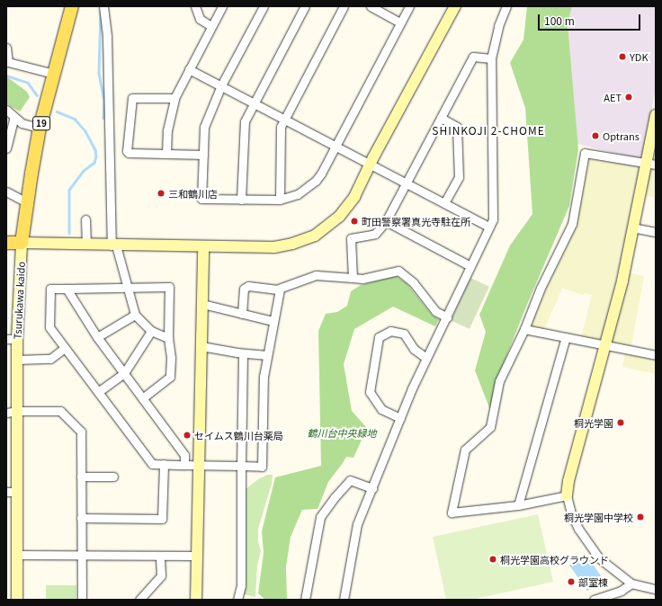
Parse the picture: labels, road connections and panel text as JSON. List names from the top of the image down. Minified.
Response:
{"streets":{"main road":["19","Tsurukawa kaido"]},"districts":["SHINKOJI 2-CHOME"],"parks":["鶴川台中央緑地"],"places":["YDK","AET","Optrans","三和鶴川店","町田警察署真光寺駐在所","桐光学園","セイムス鶴川台薬局","桐光学園中学校","桐光学園高校グラウンド","部室棟"],"scale_bar":"100 m"}
